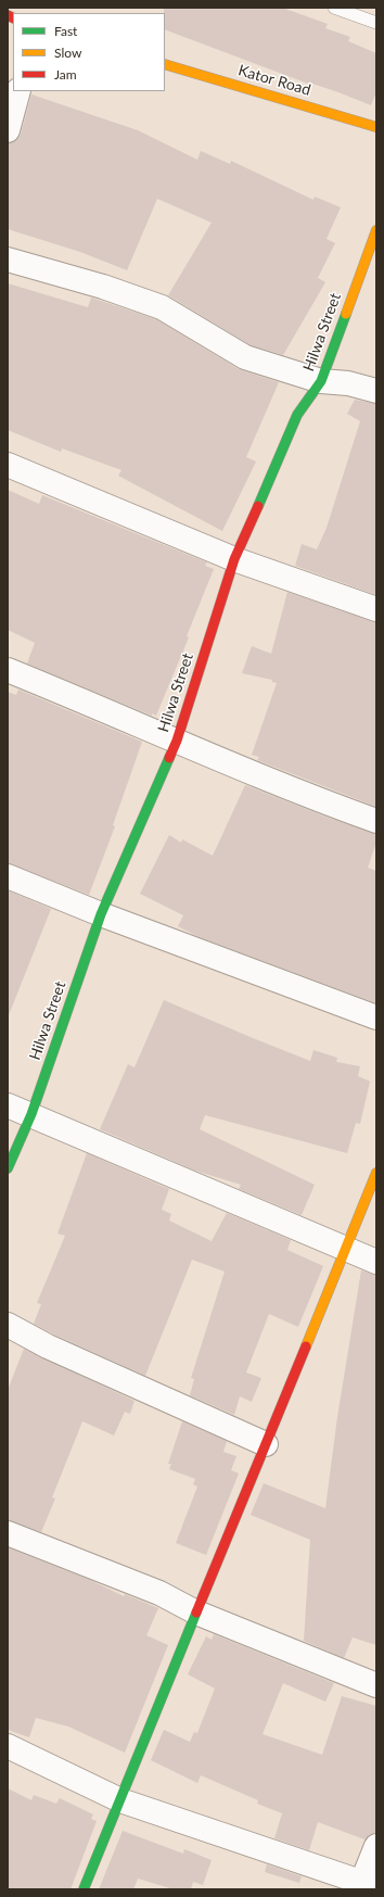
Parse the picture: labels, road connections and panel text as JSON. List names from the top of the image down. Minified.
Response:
{"streets":{"street":["Kator Road","Hilwa Street"]},"legend":["Fast","Slow","Jam"]}
